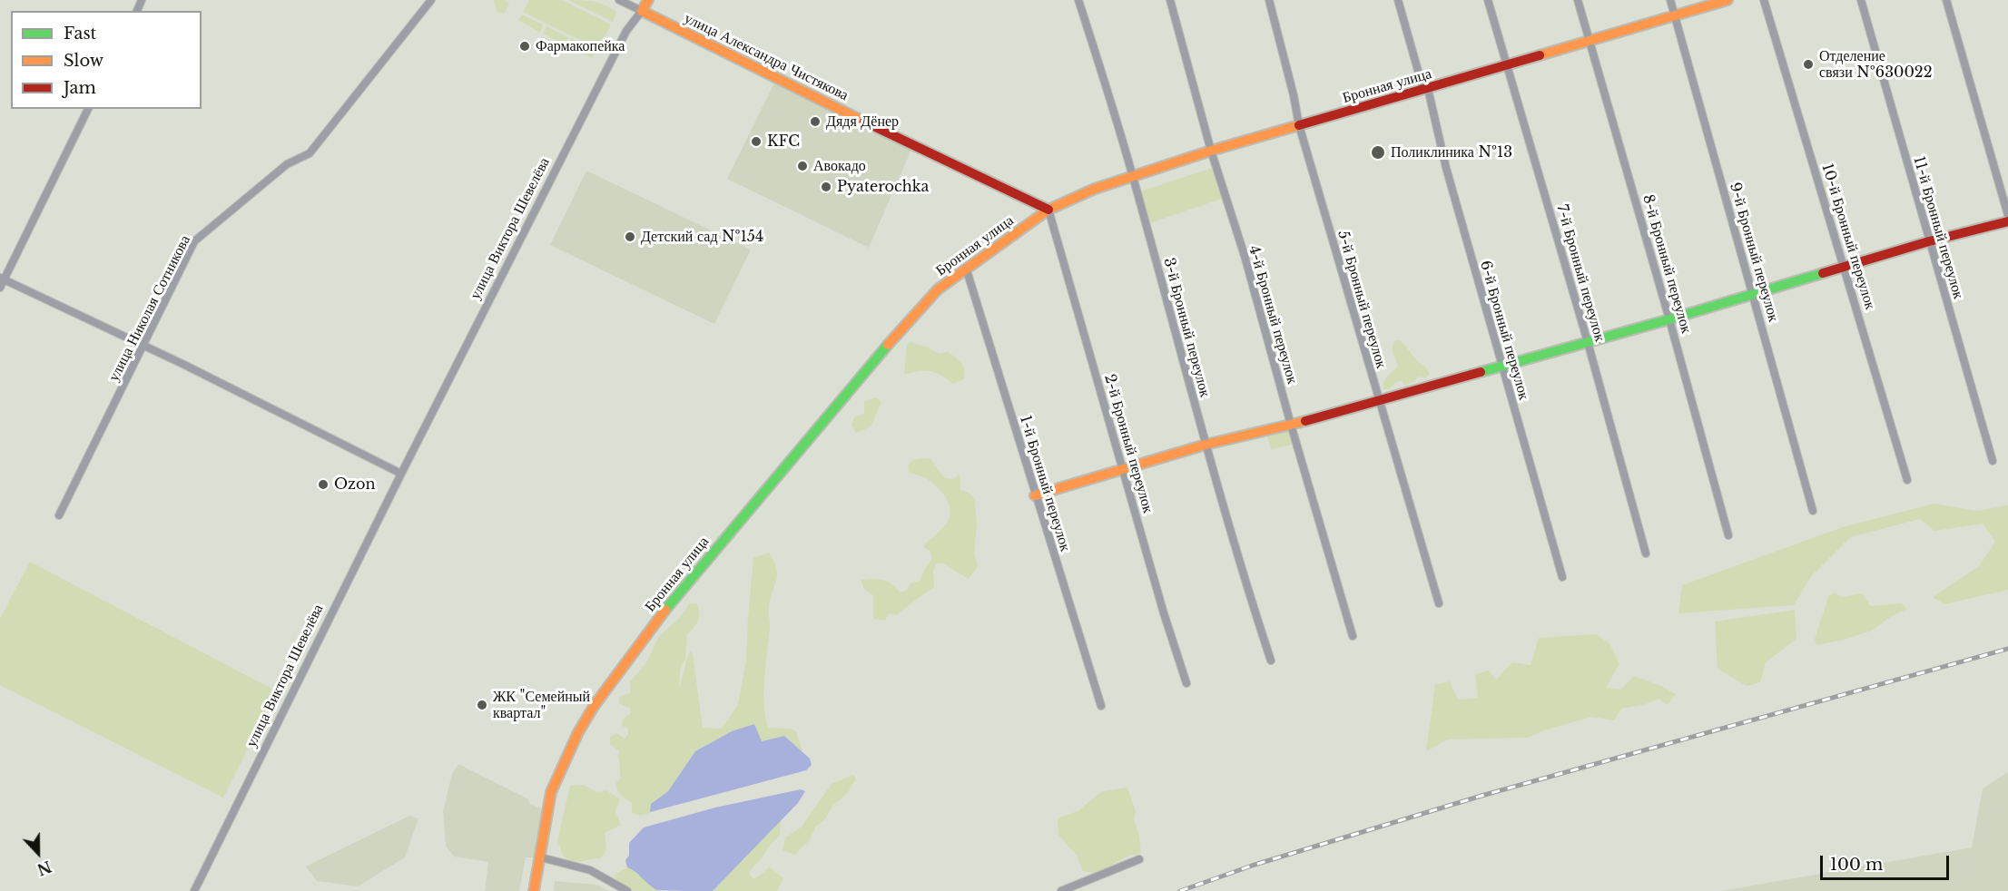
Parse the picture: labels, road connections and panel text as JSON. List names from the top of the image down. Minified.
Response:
{"streets":{"street":["улица Александра Чистякова","Бронная улица","11-й Бронный переулок","улица Виктора Шевелёва","10-й Бронный переулок","9-й Бронный переулок","8-й Бронный переулок","7-й Бронный переулок","5-й Бронный переулок","улица Николая Сотникова","4-й Бронный переулок","3-й Бронный переулок","6-й Бронный переулок","2-й Бронный переулок","1-й Бронный переулок"]},"crossings":[["улица Александра Чистякова","Бронная улица"],["улица Александра Чистякова","улица Виктора Шевелёва"],["улица Александра Чистякова","2-й Бронный переулок"],["Бронная улица","9-й Бронный переулок"],["Бронная улица","8-й Бронный переулок"],["Бронная улица","7-й Бронный переулок"],["Бронная улица","5-й Бронный переулок"],["Бронная улица","4-й Бронный переулок"],["Бронная улица","3-й Бронный переулок"],["Бронная улица","6-й Бронный переулок"],["Бронная улица","2-й Бронный переулок"],["Бронная улица","1-й Бронный переулок"]],"places":["Фармакопейка","Отделение связи №630022","Дядя Дёнер","KFC","Поликлиника №13","Авокадо","Pyaterochka","Детский сад №154","Ozon","ЖК \"Семейный квартал\""],"legend":["Fast","Slow","Jam"],"scale_bar":"100 m","north":"bottom"}
